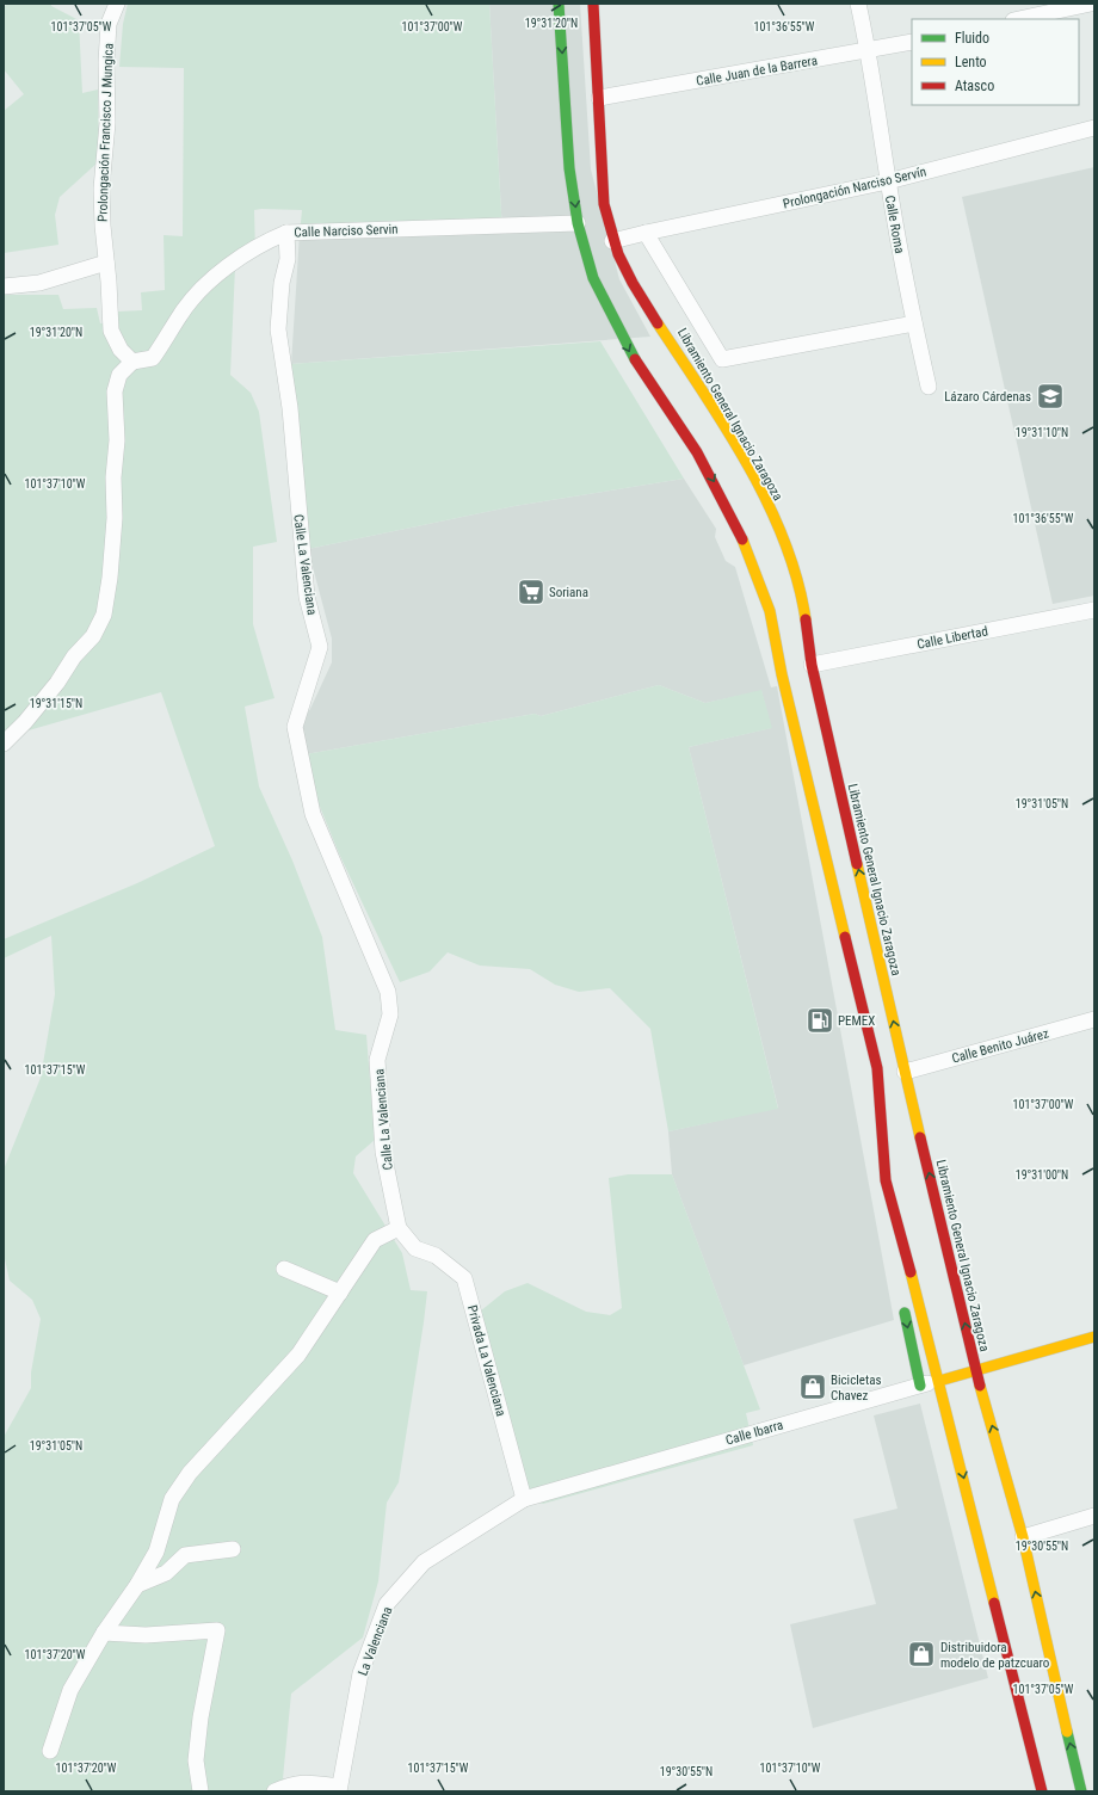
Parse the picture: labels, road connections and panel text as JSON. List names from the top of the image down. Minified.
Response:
{"streets":{"main road":["Libramiento General Ignacio Zaragoza","Calle Ibarra"],"street":["Calle Juan de la Barrera","Prolongación Francisco J Mungica","Prolongación Narciso Servín","Calle Roma","Calle Narciso Servin","Calle La Valenciana","Calle Libertad","Calle Benito Juárez","Privada La Valenciana","La Valenciana"]},"crossings":[["Calle Juan de la Barrera","Calle Roma"],["Calle Juan de la Barrera","Libramiento General Ignacio Zaragoza"],["Prolongación Narciso Servín","Calle Roma"],["Prolongación Narciso Servín","Libramiento General Ignacio Zaragoza"],["Calle Narciso Servin","Calle La Valenciana"],["Libramiento General Ignacio Zaragoza","Calle Libertad"],["Libramiento General Ignacio Zaragoza","Calle Benito Juárez"],["Libramiento General Ignacio Zaragoza","Calle Ibarra"],["Calle La Valenciana","Privada La Valenciana"],["Privada La Valenciana","Calle Ibarra"],["Privada La Valenciana","La Valenciana"],["Calle Ibarra","La Valenciana"]],"places":{"school or university":["Lázaro Cárdenas"],"supermarket":["Soriana"],"fuel station":["PEMEX"],"shop":["Bicicletas Chavez","Distribuidora modelo de patzcuaro"]},"legend":["Fluido","Lento","Atasco"],"coordinates":["19°31'20\"N","101°37'05\"W","101°37'00\"W","101°36'55\"W","19°31'10\"N","101°37'10\"W","19°31'15\"N","19°31'05\"N","101°37'15\"W","19°31'00\"N","19°30'55\"N","101°37'20\"W"]}
